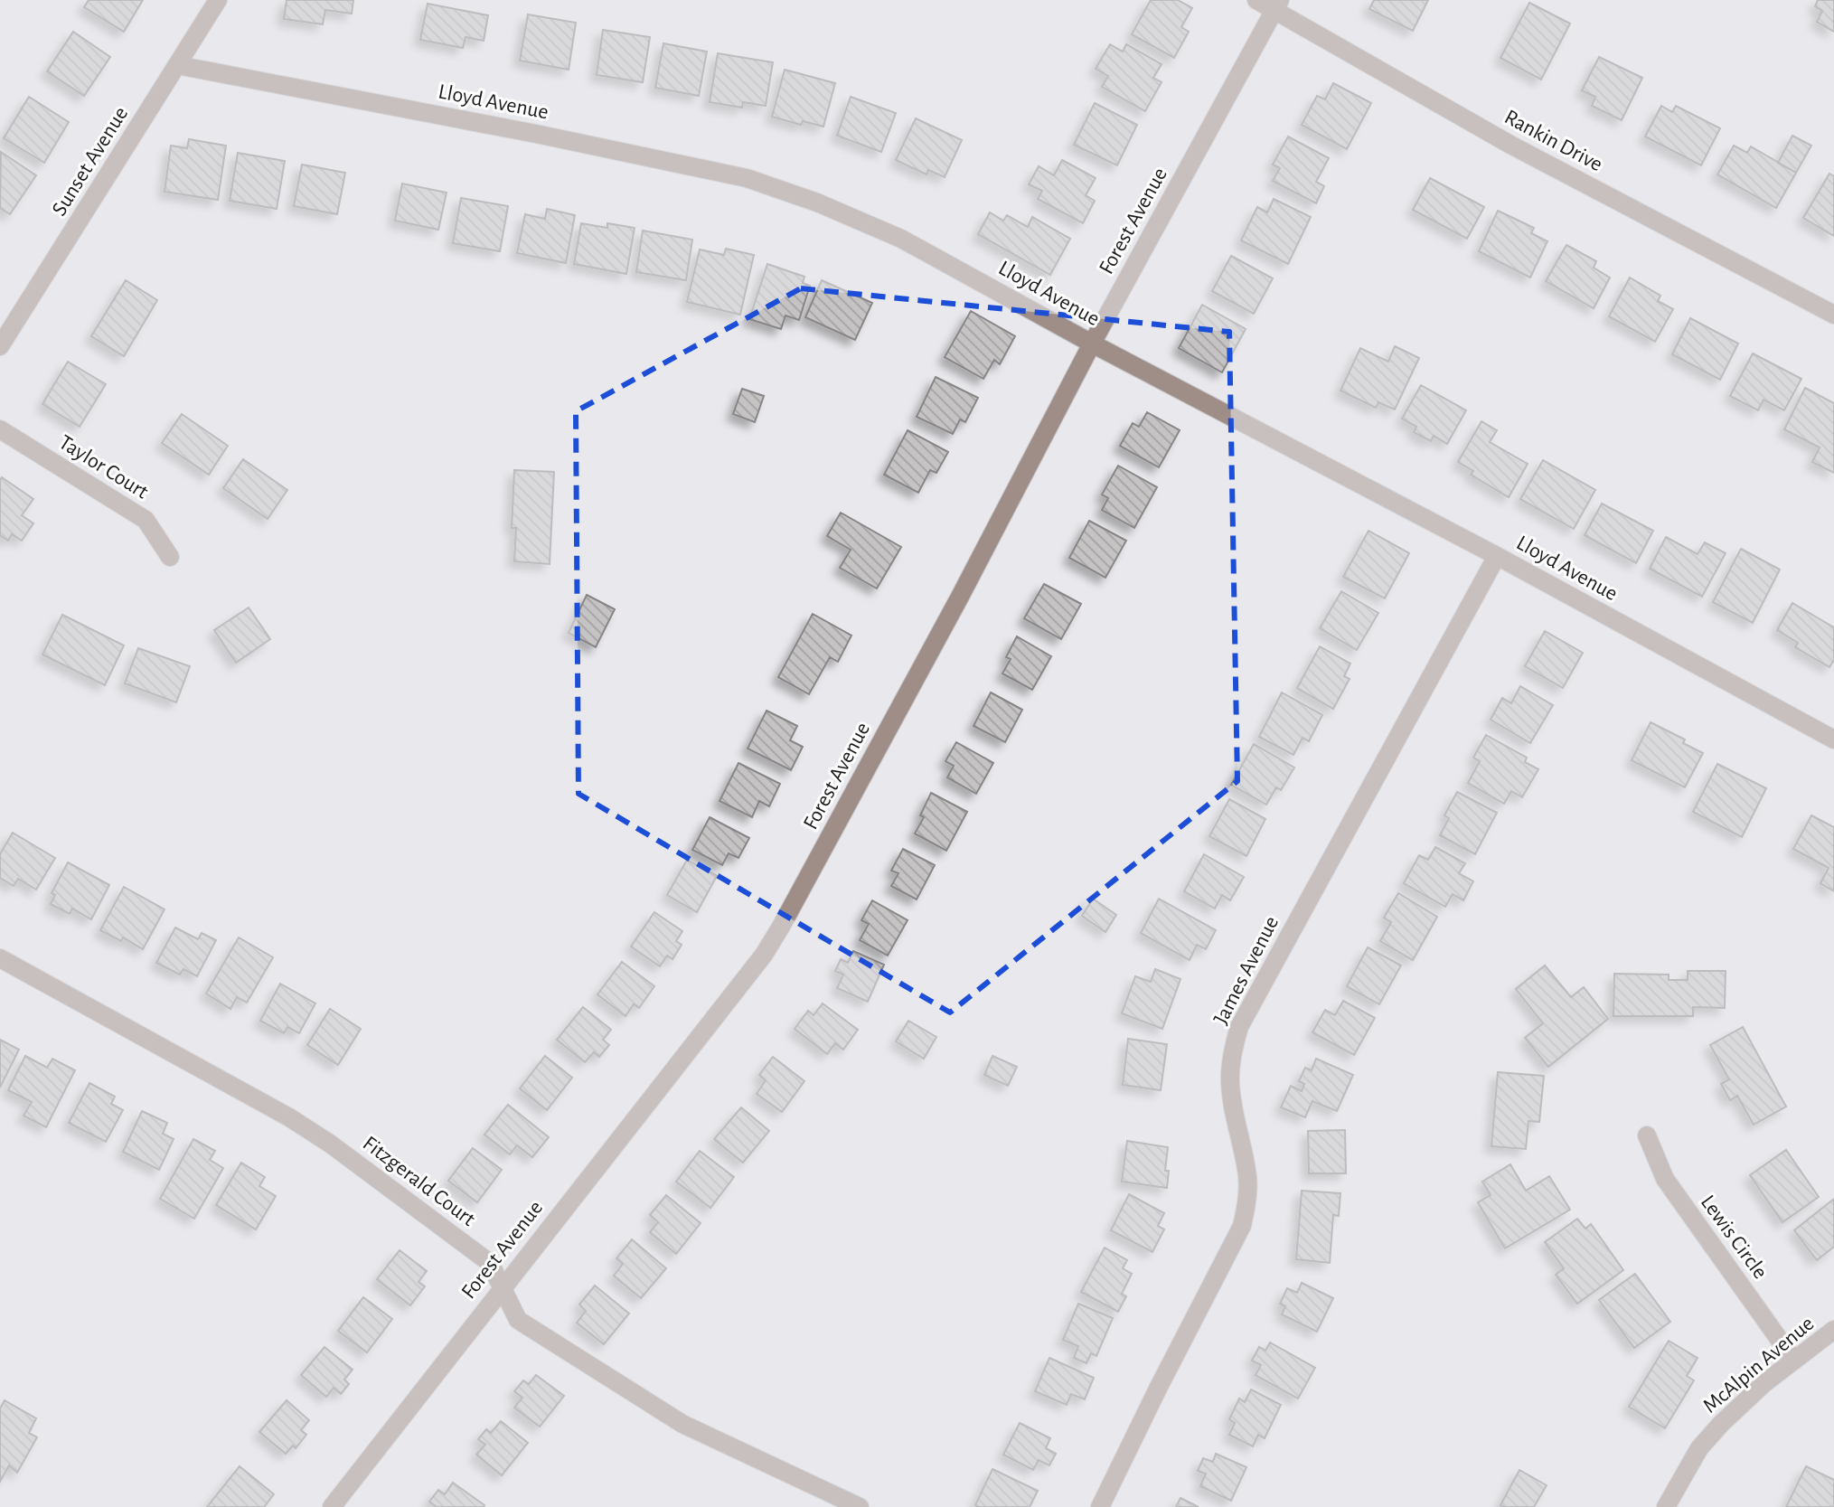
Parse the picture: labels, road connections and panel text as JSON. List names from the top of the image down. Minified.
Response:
{"streets":{"street":["Lloyd Avenue","Rankin Drive","Sunset Avenue","Forest Avenue","Taylor Court","James Avenue","Fitzgerald Court","Lewis Circle","McAlpin Avenue"]},"crossings":[["Lloyd Avenue","Sunset Avenue"],["Lloyd Avenue","Forest Avenue"],["Lloyd Avenue","James Avenue"],["Rankin Drive","Forest Avenue"],["Forest Avenue","Fitzgerald Court"],["Lewis Circle","McAlpin Avenue"]]}
